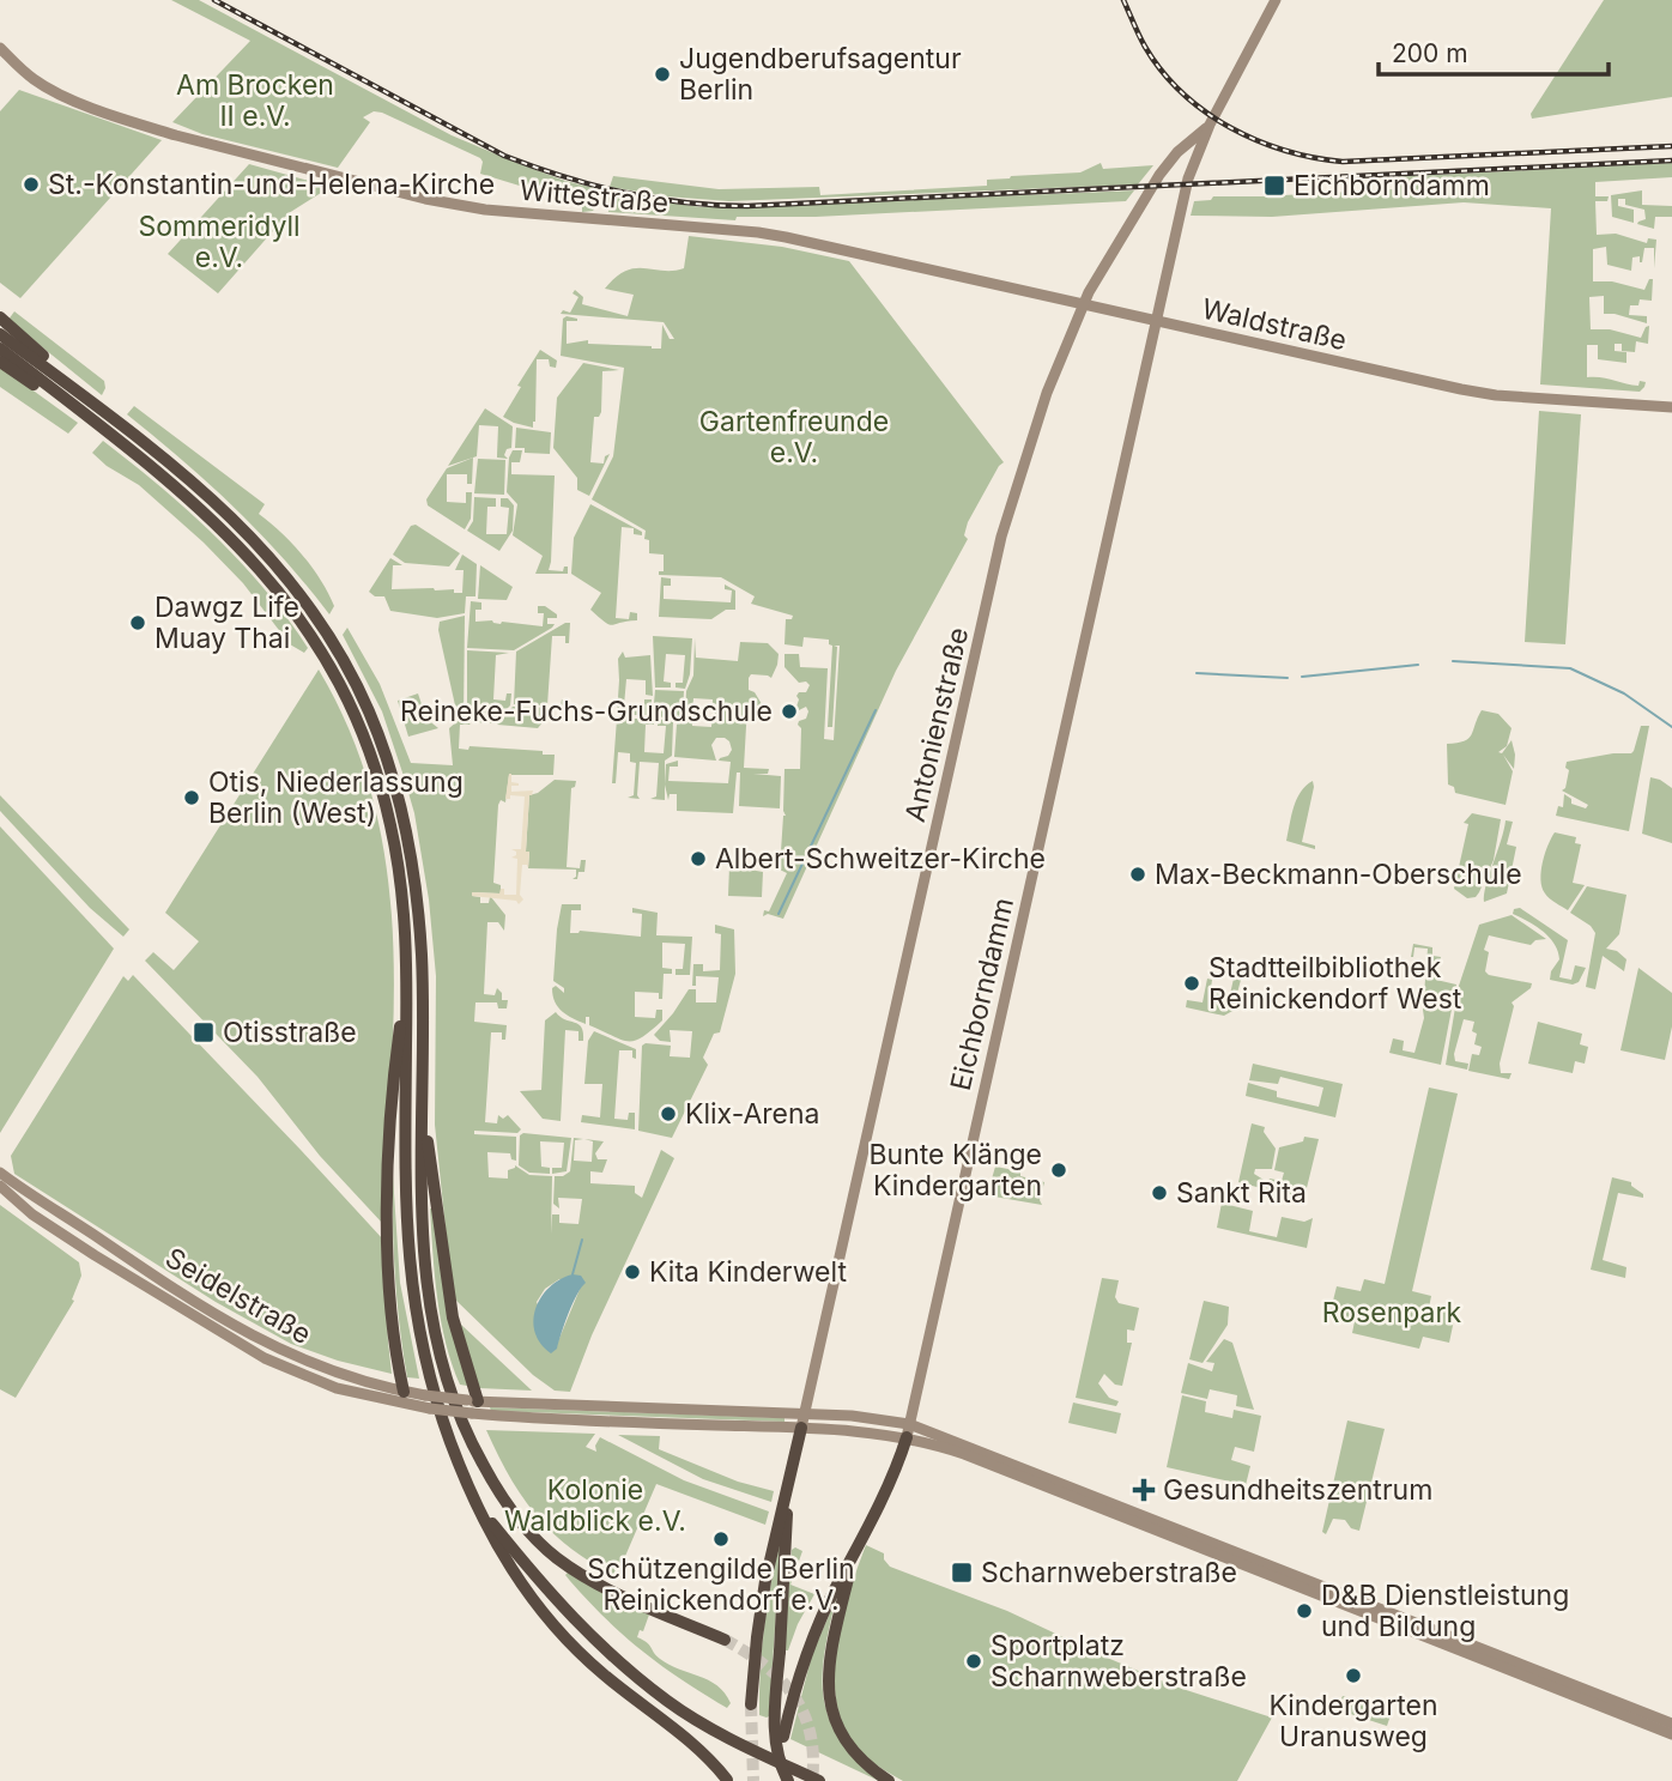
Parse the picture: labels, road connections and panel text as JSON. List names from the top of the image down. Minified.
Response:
{"streets":{"main road":["Wittestraße","Waldstraße","Antonienstraße","Eichborndamm","Seidelstraße"]},"crossings":[["Wittestraße","Waldstraße"],["Wittestraße","Antonienstraße"],["Wittestraße","Eichborndamm"],["Waldstraße","Eichborndamm"],["Antonienstraße","Eichborndamm"]],"parks":["Am Brocken II e.V.","Sommeridyll e.V.","Gartenfreunde e.V.","Rosenpark","Kolonie Waldblick e.V."],"places":{"other":["Jugendberufsagentur Berlin","St.-Konstantin-und-Helena-Kirche","Dawgz Life Muay Thai","Reineke-Fuchs-Grundschule","Otis, Niederlassung Berlin (West)","Albert-Schweitzer-Kirche","Max-Beckmann-Oberschule","Stadtteilbibliothek Reinickendorf West","Klix-Arena","Bunte Klänge Kindergarten","Sankt Rita","Kita Kinderwelt","Schützengilde Berlin Reinickendorf e.V.","D&B Dienstleistung und Bildung","Sportplatz Scharnweberstraße","Kindergarten Uranusweg"],"transit":["Eichborndamm","Otisstraße","Scharnweberstraße"],"health":["Gesundheitszentrum"]},"scale_bar":"200 m"}
